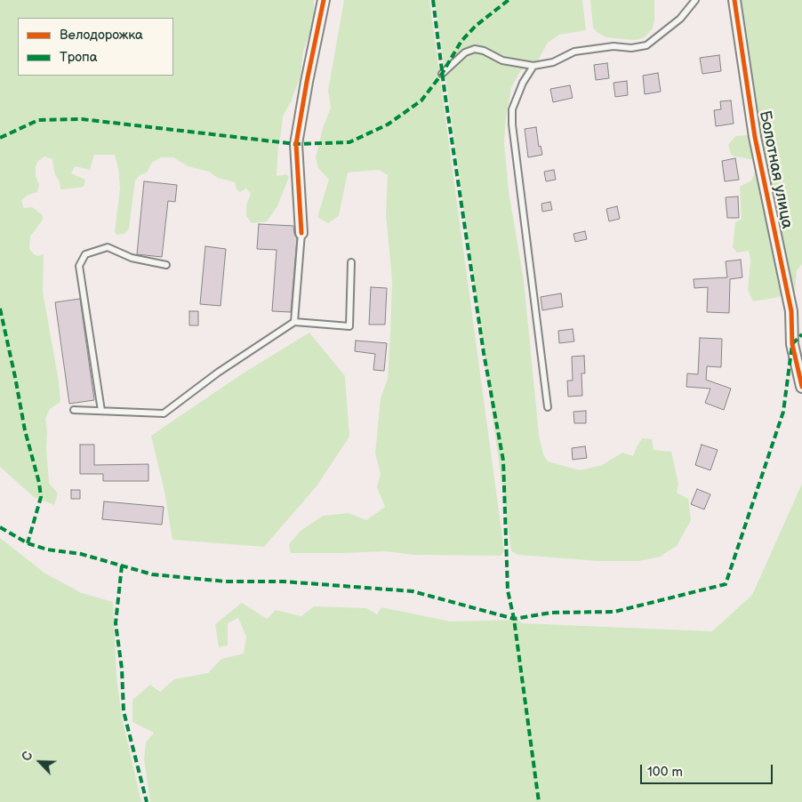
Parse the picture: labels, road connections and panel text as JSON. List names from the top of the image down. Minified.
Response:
{"streets":{"street":["Болотная улица"]},"legend":["Велодорожка","Тропа"],"scale_bar":"100 m","north":"top left"}
